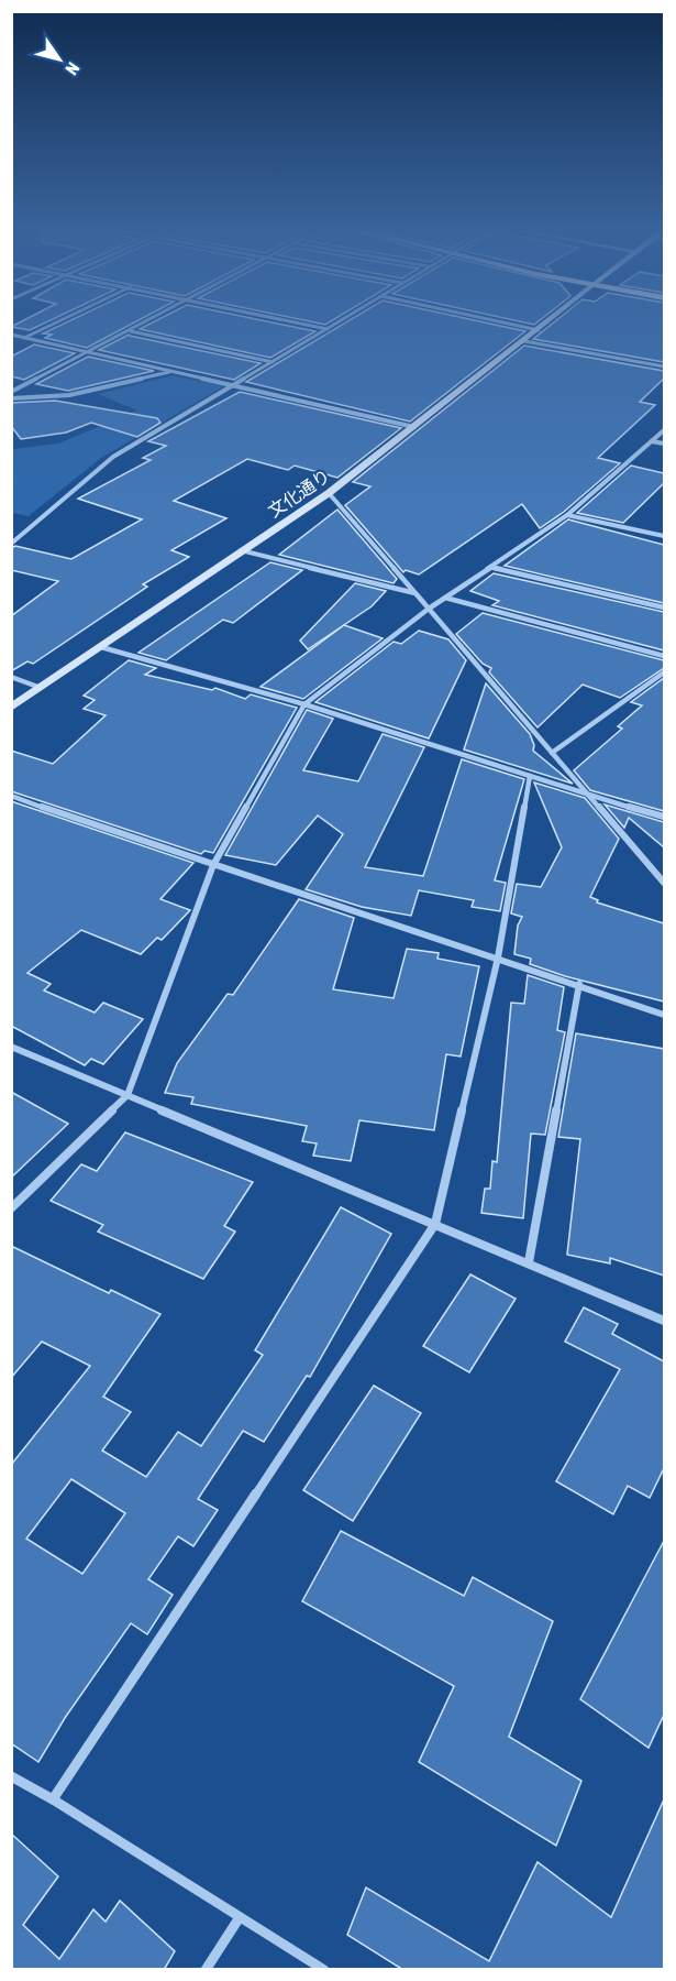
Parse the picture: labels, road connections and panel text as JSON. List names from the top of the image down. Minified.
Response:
{"streets":{"street":["文化通り"]},"north":"bottom right"}
